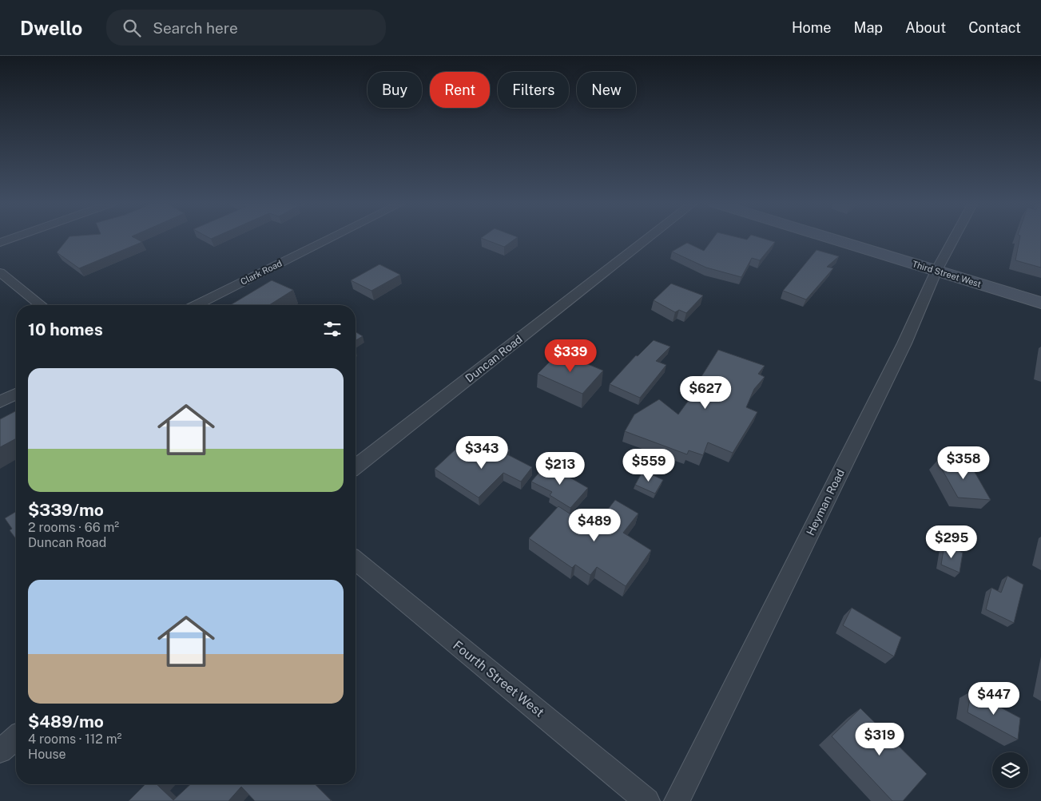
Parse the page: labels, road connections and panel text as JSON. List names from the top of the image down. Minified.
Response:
{"streets":{"main road":["Third Street West"],"street":["Clark Road","Duncan Road","Heyman Road","Fourth Street West"]},"crossings":[["Third Street West","Heyman Road"]],"page":{"header":"Dwello","search":"Search here","nav":["Home","Map","About","Contact"],"chip":["Buy","Rent","Filters","New"],"heading":"10 homes","price":["$339","$627","$343","$358","$559","$213","$489","$295","$447","$319"],"list":[{"name":"$339/mo","note":"2 rooms · 66 m² · Duncan Road"},{"name":"$489/mo","note":"4 rooms · 112 m² · House"}]}}
